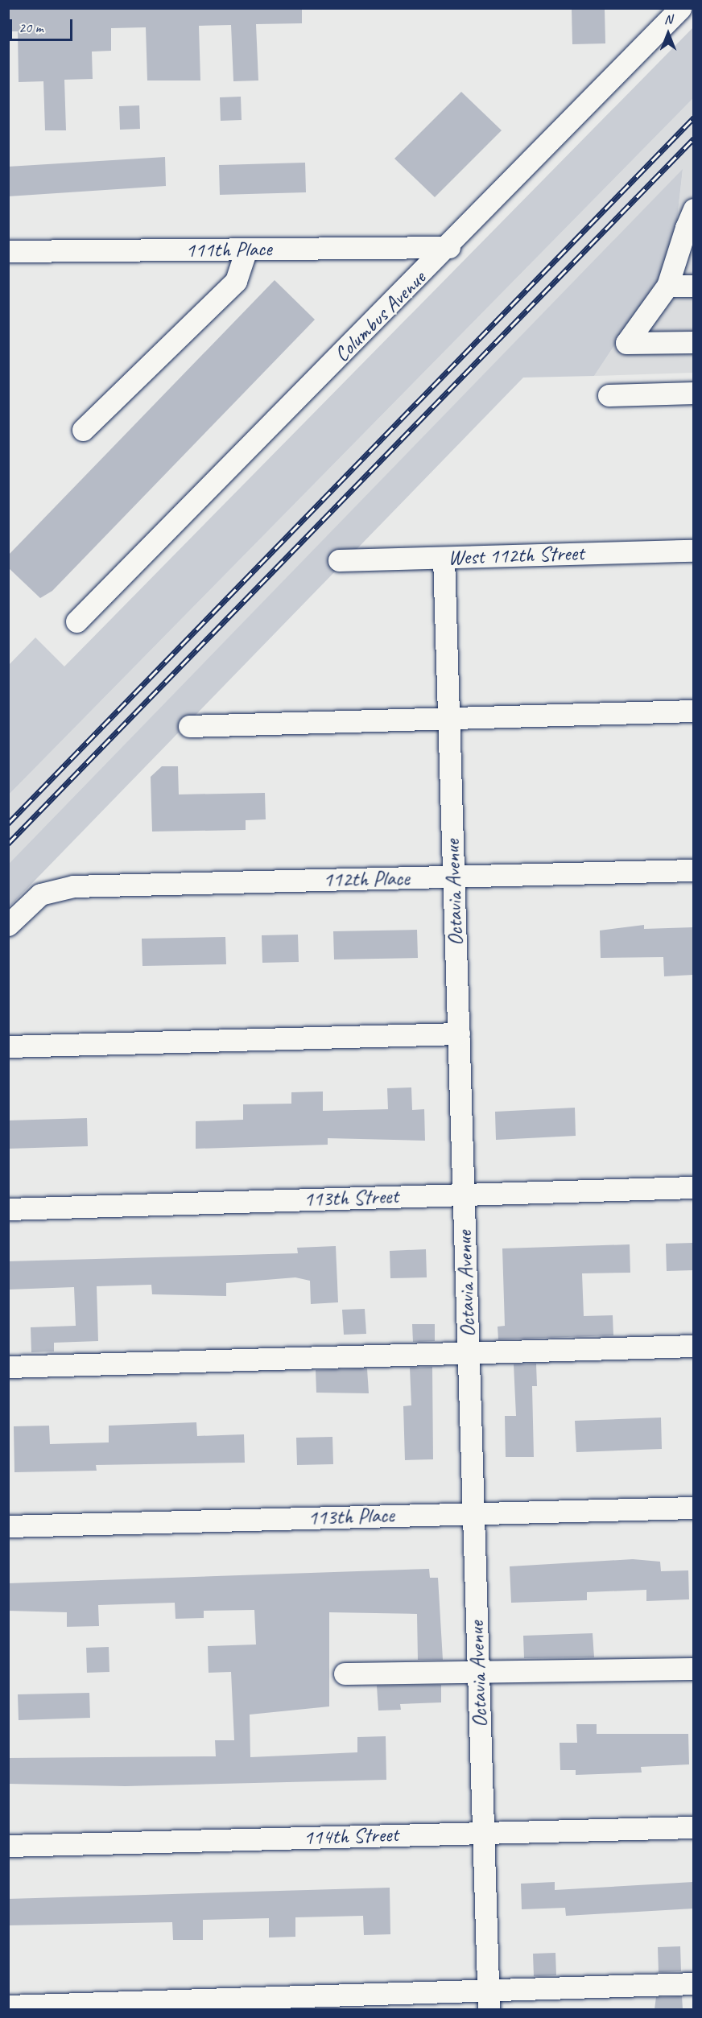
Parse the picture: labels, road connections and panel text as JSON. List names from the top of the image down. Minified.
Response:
{"streets":{"street":["111th Place","Columbus Avenue","West 112th Street","112th Place","Octavia Avenue","113th Street","113th Place","114th Street"]},"crossings":[["111th Place","Columbus Avenue"],["West 112th Street","Octavia Avenue"],["112th Place","Octavia Avenue"],["Octavia Avenue","113th Street"],["Octavia Avenue","113th Place"],["Octavia Avenue","114th Street"]],"scale_bar":"20 m","north":"top"}
